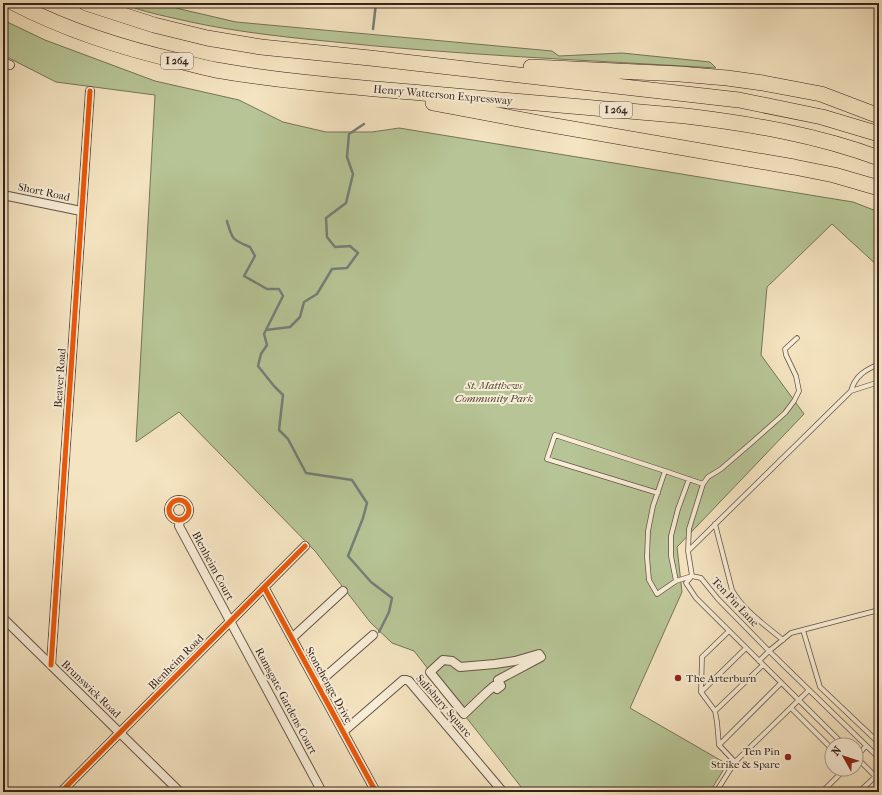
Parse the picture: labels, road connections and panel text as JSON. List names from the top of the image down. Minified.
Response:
{"streets":{"highway":["I 264","Henry Watterson Expressway"],"street":["Short Road","Beaver Road","Blenheim Court","Blenheim Road","Stonehenge Drive","Brunswick Road","Ramsgate Gardens Court","Salisbury Square"],"lane":["Ten Pin Lane"]},"crossings":[["Short Road","Beaver Road"],["Beaver Road","Brunswick Road"],["Blenheim Court","Blenheim Road"],["Blenheim Court","Ramsgate Gardens Court"],["Blenheim Road","Stonehenge Drive"],["Blenheim Road","Brunswick Road"],["Blenheim Road","Ramsgate Gardens Court"],["Stonehenge Drive","Salisbury Square"]],"parks":["St. Matthews Community Park"],"places":["The Arterburn","Ten Pin Strike & Spare"],"north":"top left"}
